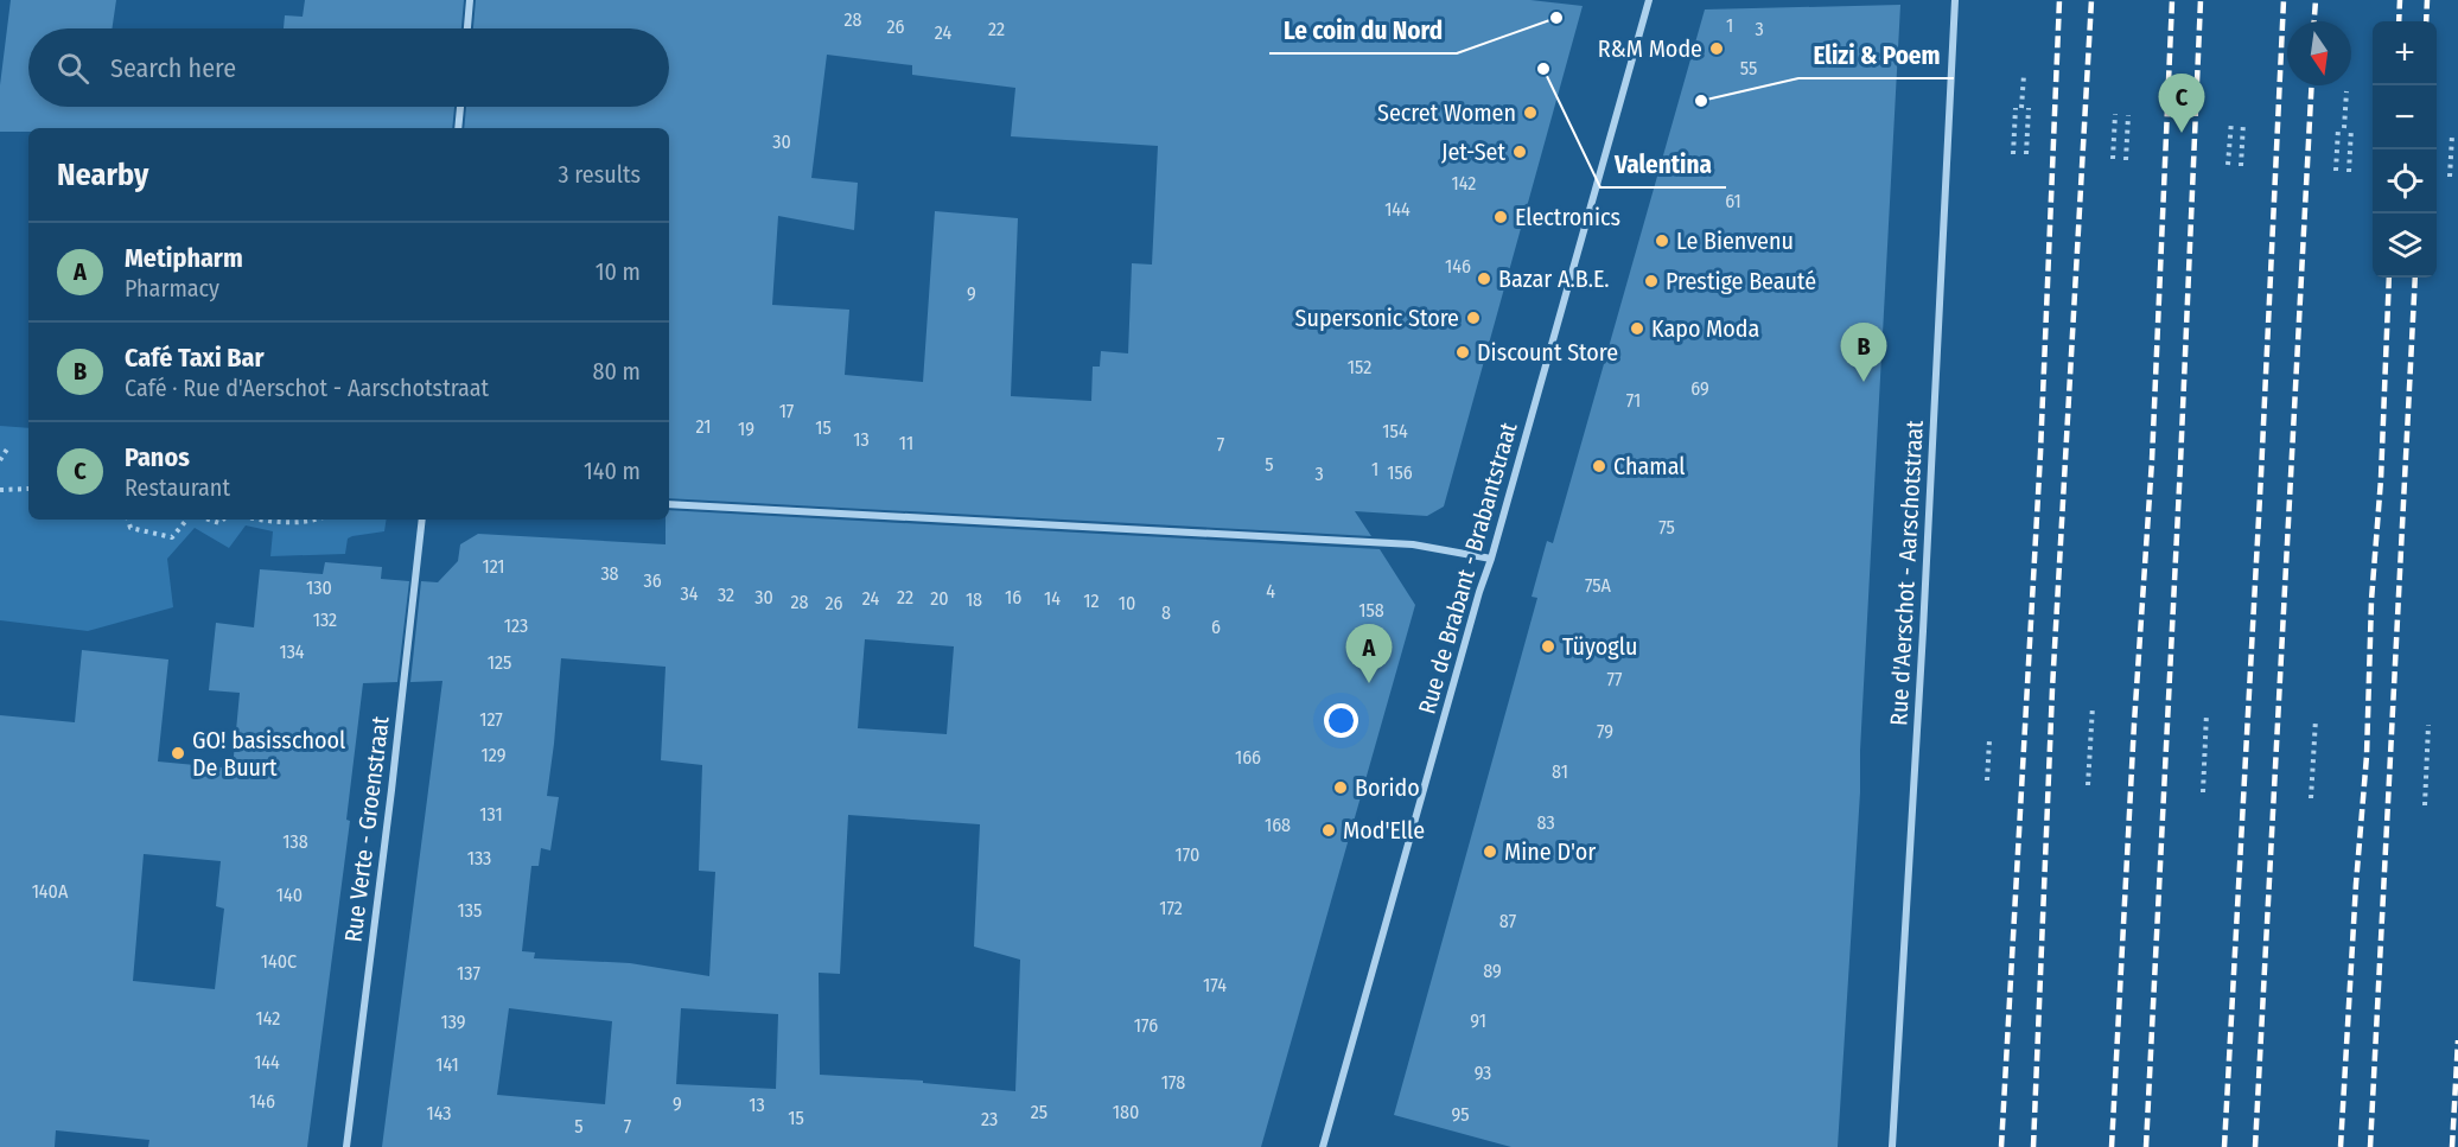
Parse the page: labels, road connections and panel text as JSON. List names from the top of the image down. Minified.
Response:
{"streets":{"street":["Rue de Brabant - Brabantstraat","Rue d'Aerschot - Aarschotstraat","Rue Verte - Groenstraat"]},"places":["Le coin du Nord","R&M Mode","Valentina","Elizi & Poem","Secret Women","Jet-Set","Electronics","Le Bienvenu","Bazar A.B.E.","Prestige Beauté","Supersonic Store","Kapo Moda","Discount Store","Chamal","Tüyoglu","GO! basisschool De Buurt","Borido","Mod'Elle","Mine D'or"],"house_numbers":["28","1","26","22","3","24","55","30","142","61","144","146","9","152","69","71","17","21","15","19","154","13","11","7","5","1","156","3","75","121","38","36","75A","130","4","34","32","30","22","16","24","20","14","18","12","28","26","10","158","8","132","123","6","134","125","77","127","79","129","166","81","131","83","168","138","170","133","140A","140","172","135","87","140C","89","137","174","142","91","139","176","144","141","93","178","146","9","13","25","180","143","95","15","23","5","7"],"north":"bottom","page":{"map_buttons":["+","−"],"search":"Search here","pins":["C","B","A"],"heading":["Nearby","3 results"],"list":[{"mark":"A","name":"Metipharm","note":"Pharmacy","value":"10 m"},{"mark":"B","name":"Café Taxi Bar","note":"Café · Rue d'Aerschot - Aarschotstraat","value":"80 m"},{"mark":"C","name":"Panos","note":"Restaurant","value":"140 m"}]}}
